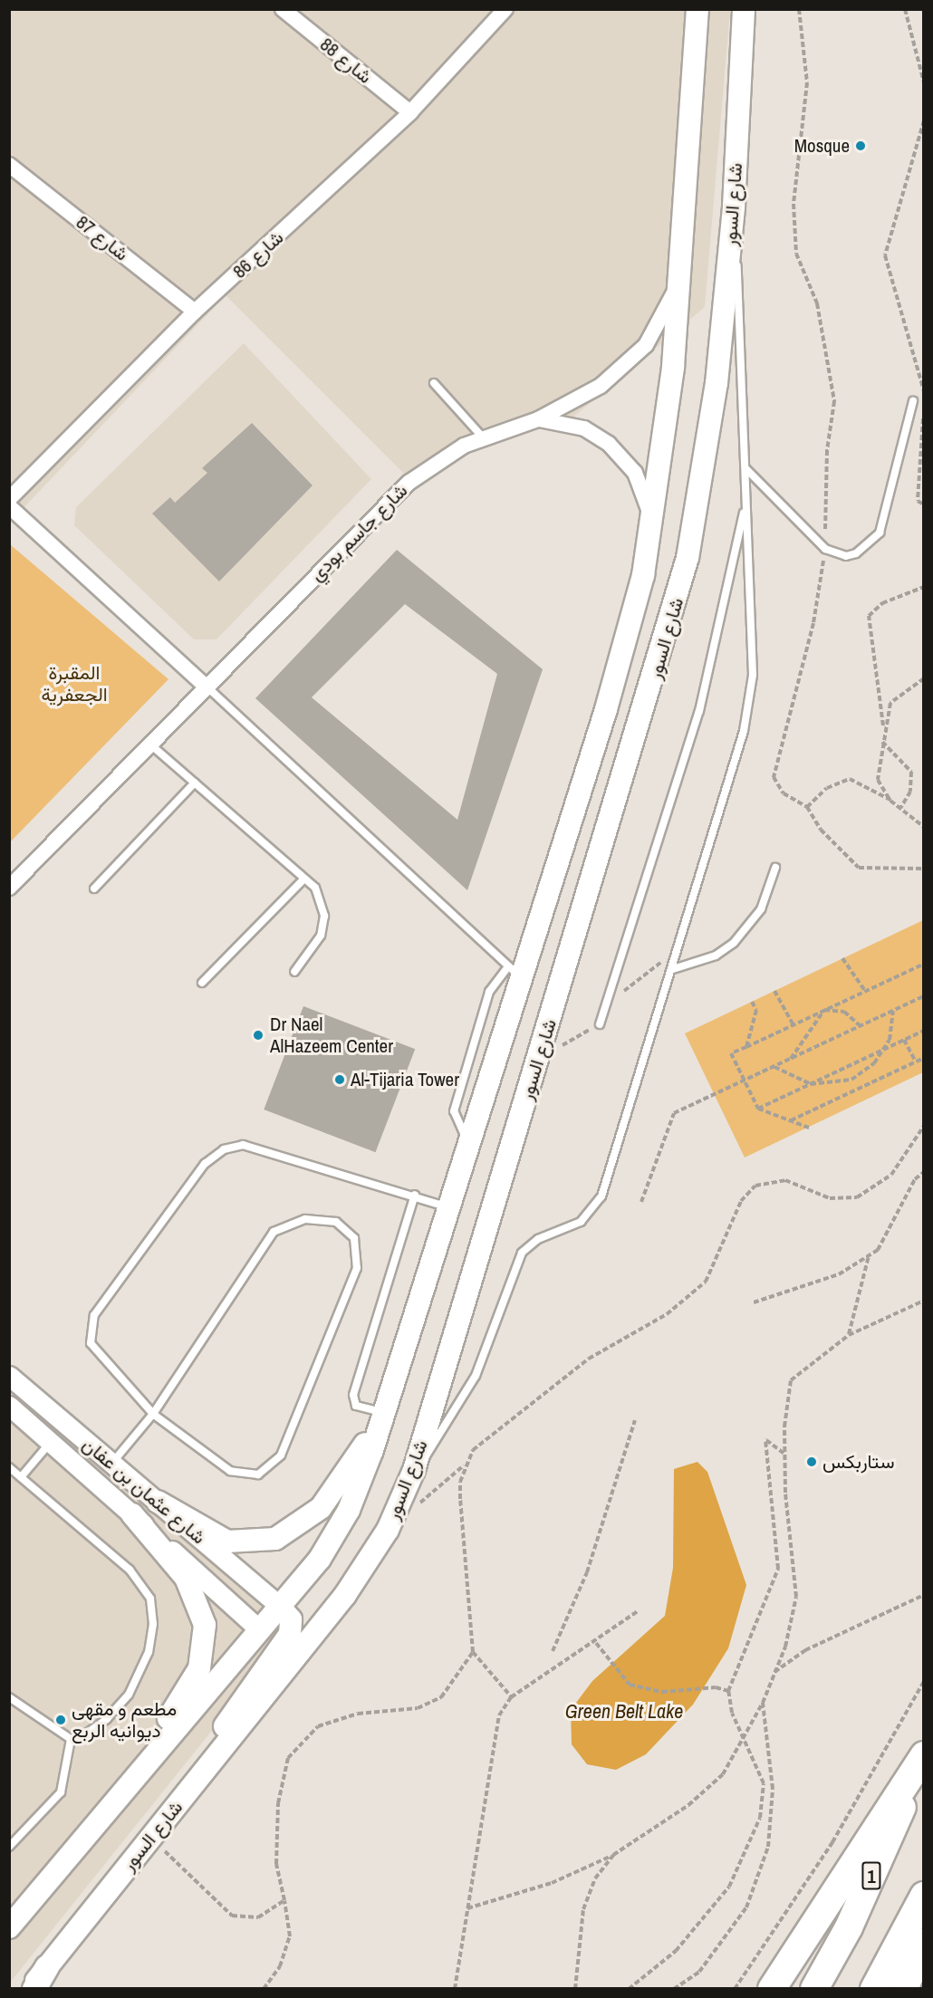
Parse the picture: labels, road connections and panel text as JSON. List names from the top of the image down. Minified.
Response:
{"streets":{"highway":["1"],"main road":["شارع السور"],"street":["شارع 88","شارع 87","شارع 86","شارع جاسم بودي","شارع عثمان بن عفان"]},"crossings":[["شارع 88","شارع 86"],["شارع السور","شارع جاسم بودي"],["شارع السور","شارع عثمان بن عفان"],["شارع 87","شارع 86"]],"water":["Green Belt Lake"],"parks":["المقبرة الجعفرية"],"places":["Mosque","Dr Nael AlHazeem Center","Al-Tijaria Tower","ستاربكس","مطعم و مقهى ديوانيه الربع"]}
